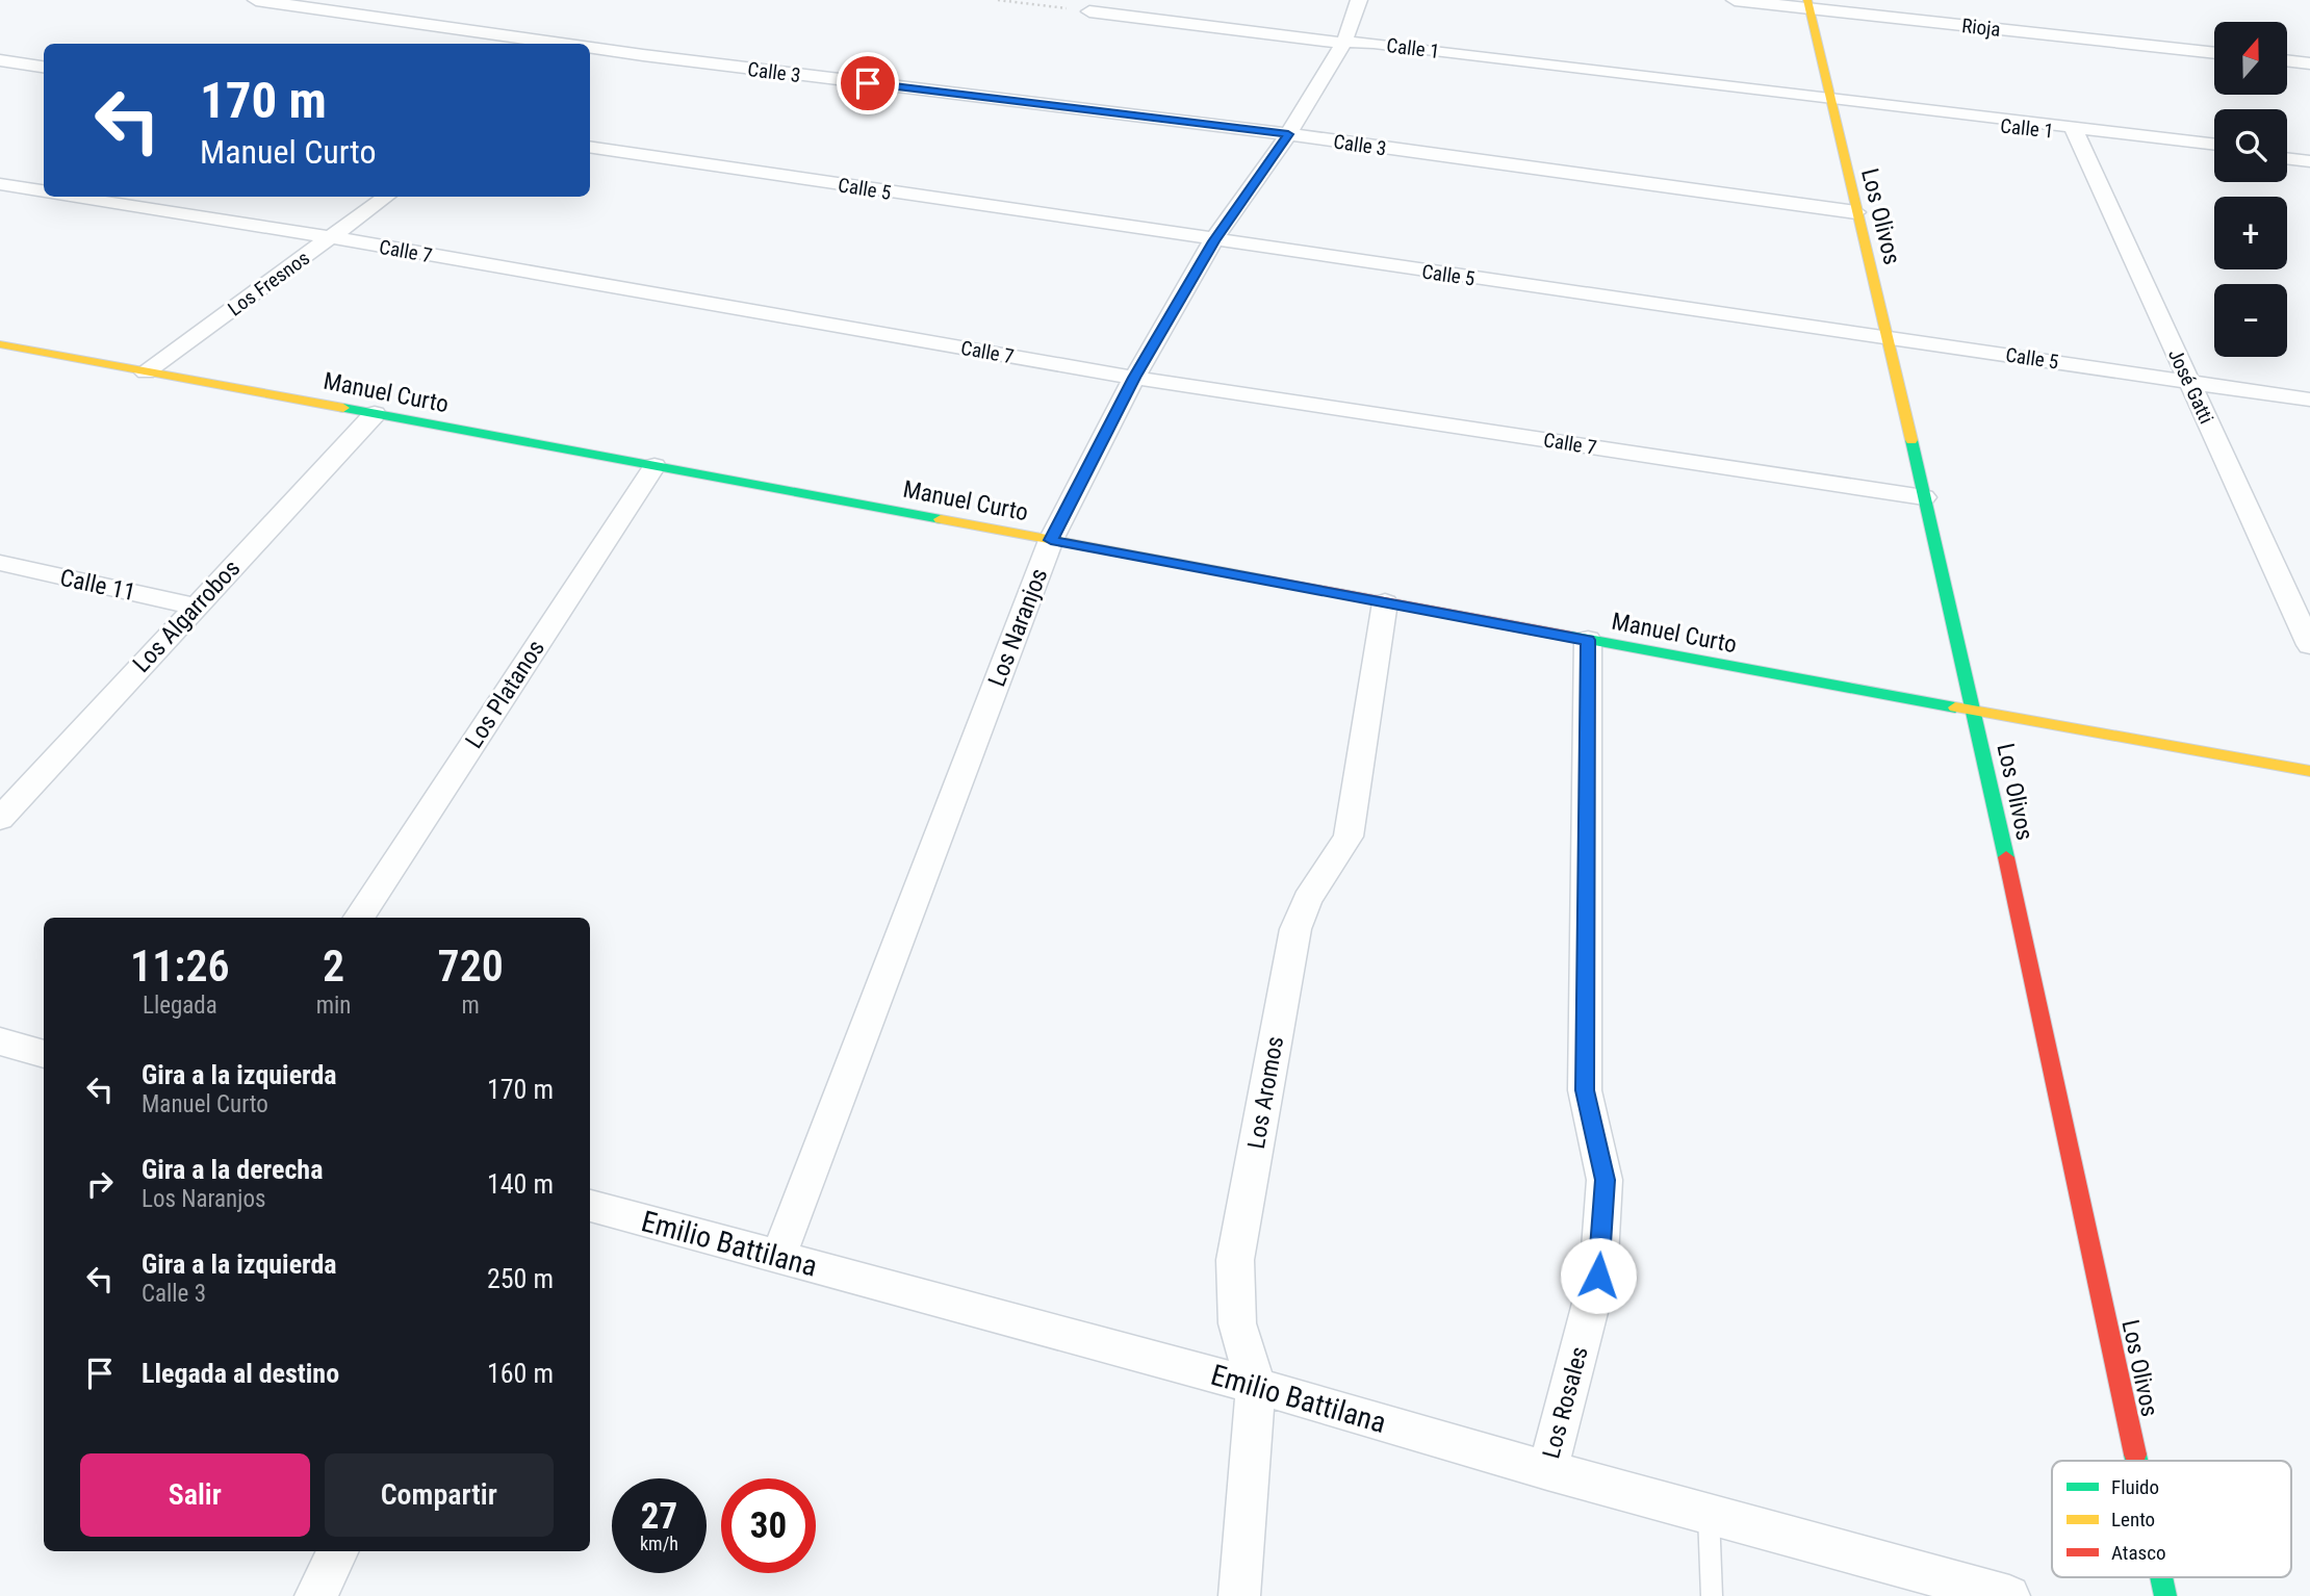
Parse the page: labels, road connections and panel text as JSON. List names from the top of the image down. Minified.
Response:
{"streets":{"street":["Rioja","Calle 1","Calle 3","Calle 5","Los Olivos","Calle 7","Los Fresnos","José Gatti","Manuel Curto","Calle 11","Los Algarrobos","Los Naranjos","Los Platanos","Los Aromos","Emilio Battilana","Los Rosales"]},"crossings":[["Rioja","Los Olivos"],["Calle 1","Los Olivos"],["Calle 1","José Gatti"],["Calle 1","Los Naranjos"],["Calle 3","Los Olivos"],["Calle 3","Los Naranjos"],["Calle 5","Los Olivos"],["Calle 5","José Gatti"],["Calle 5","Los Naranjos"],["Los Olivos","Calle 7"],["Los Olivos","Manuel Curto"],["Calle 7","Los Fresnos"],["Calle 7","Los Naranjos"],["Los Fresnos","Manuel Curto"],["Manuel Curto","Los Algarrobos"],["Manuel Curto","Los Naranjos"],["Manuel Curto","Los Platanos"],["Manuel Curto","Los Aromos"],["Manuel Curto","Los Rosales"],["Calle 11","Los Algarrobos"],["Los Naranjos","Emilio Battilana"],["Los Aromos","Emilio Battilana"],["Emilio Battilana","Los Rosales"]],"legend":["Fluido","Lento","Atasco"],"north":"top","page":{"map_buttons":["+","−"],"turn":["170 m","Manuel Curto"],"eta":["11:26","Llegada","2","min","720","m"],"list":[{"name":"Gira a la izquierda","note":"Manuel Curto","value":"170 m"},{"name":"Gira a la derecha","note":"Los Naranjos","value":"140 m"},{"name":"Gira a la izquierda","note":"Calle 3","value":"250 m"},{"name":"Llegada al destino","value":"160 m"}],"buttons":["Salir","Compartir"],"speed":"27 km/h","limit":"30"}}
